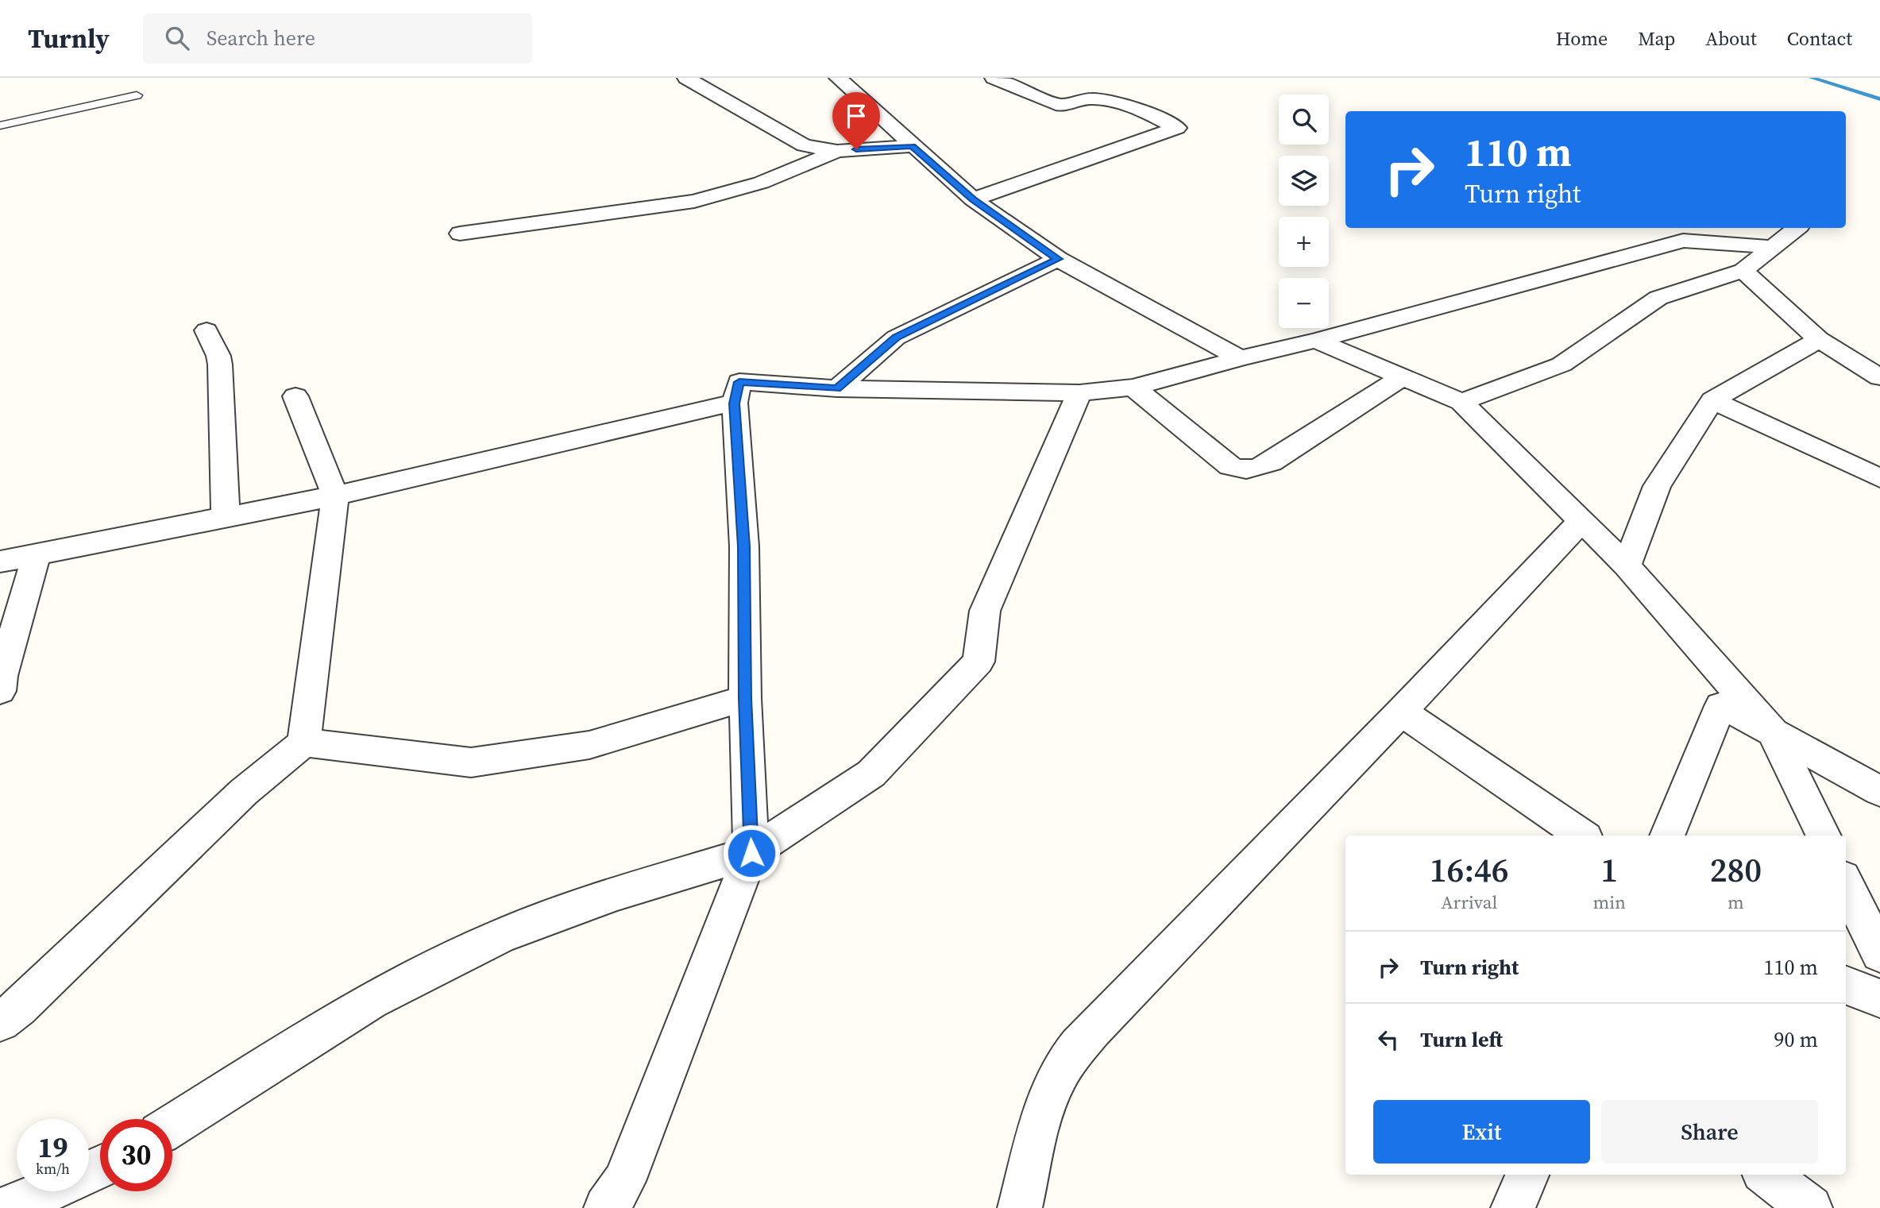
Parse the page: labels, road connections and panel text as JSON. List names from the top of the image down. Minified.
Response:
{"page":{"header":"Turnly","search":"Search here","nav":["Home","Map","About","Contact"],"map_buttons":["+","−"],"turn":["110 m","Turn right"],"eta":["16:46","Arrival","1","min","280","m"],"list":[{"name":"Turn right","value":"110 m"},{"name":"Turn left","value":"90 m"}],"buttons":["Exit","Share"],"speed":"19 km/h","limit":"30"}}
